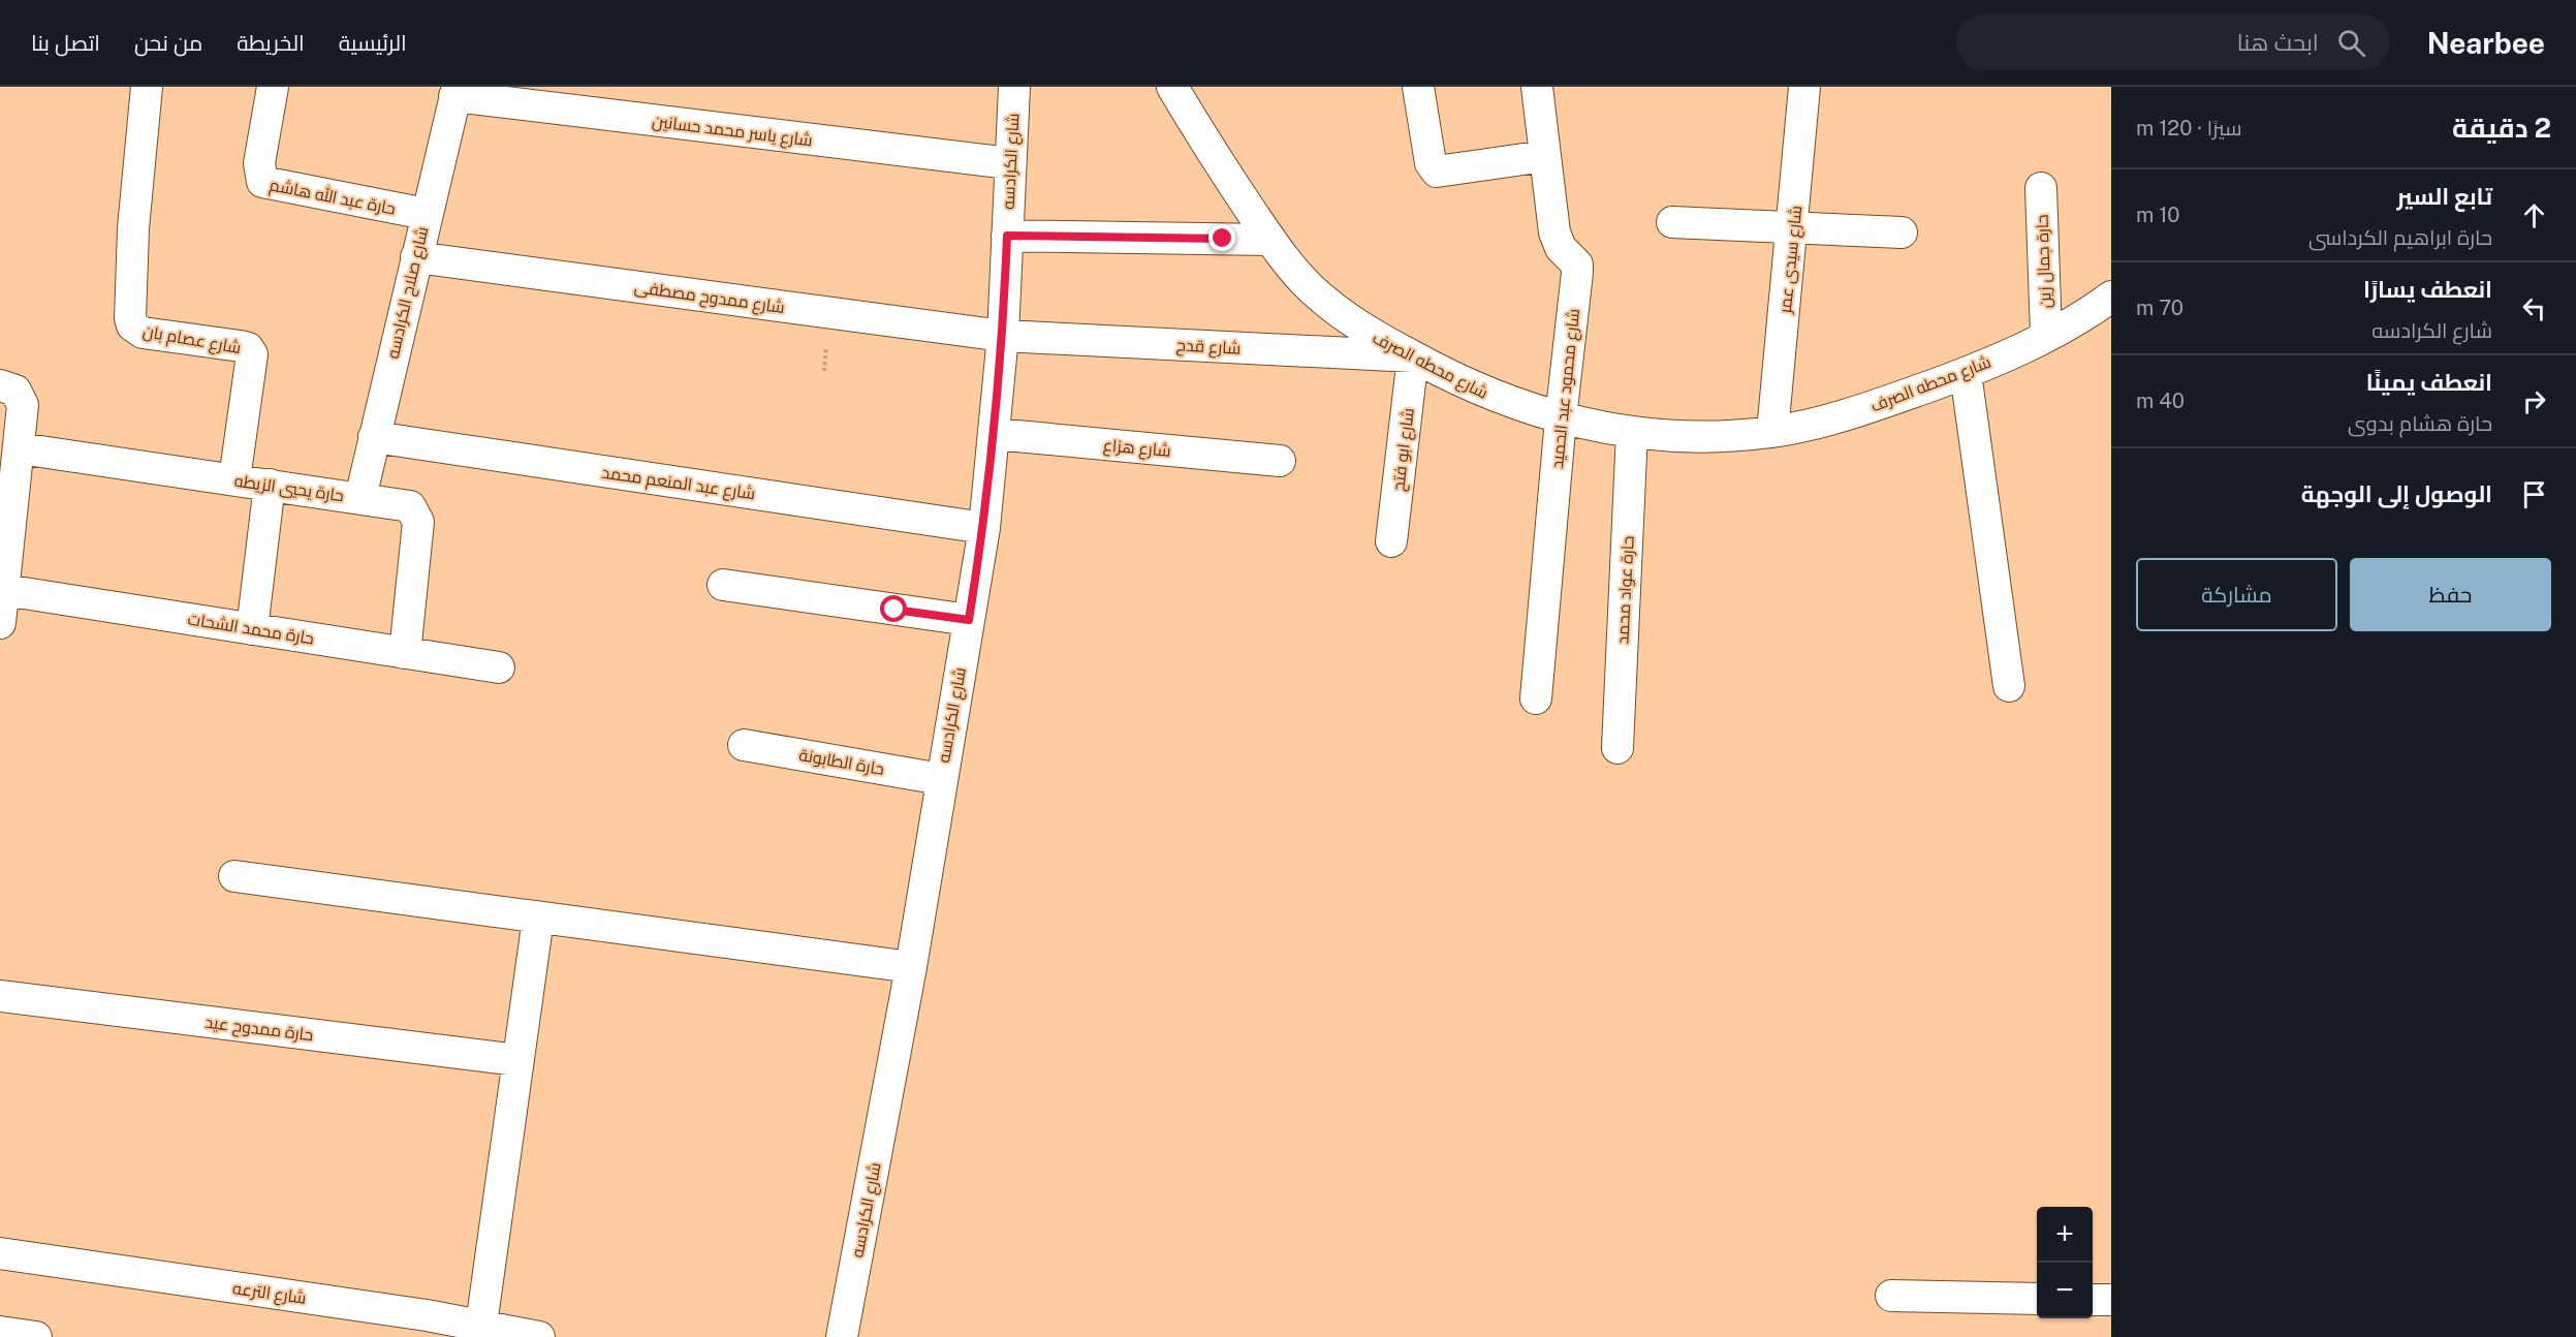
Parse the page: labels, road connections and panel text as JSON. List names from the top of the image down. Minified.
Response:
{"streets":{"street":["شارع ياسر محمد حسانين","شارع الكرادسه","حارة عبد الله هاشم","شارع سيدى عمر","حارة جمال زين","شارع صلاح الكرادسه","شارع ممدوح مصطفى","شارع عصام بان","شارع قدح","شارع محطه الصرف","شارع محمود عبد الحميد","شارع هزاع","شارع ابو فتح","شارع عبد المنعم محمد","حارة يحيي الزيطه","حارة عواد محمد","حارة محمد الشحات","حارة الطابونة","حارة ممدوح عيد","شارع الترعه"]},"crossings":[["شارع ياسر محمد حسانين","شارع الكرادسه"],["شارع ياسر محمد حسانين","شارع صلاح الكرادسه"],["شارع الكرادسه","شارع ممدوح مصطفى"],["شارع الكرادسه","شارع قدح"],["شارع الكرادسه","شارع هزاع"],["شارع الكرادسه","شارع عبد المنعم محمد"],["شارع الكرادسه","حارة الطابونة"],["حارة عبد الله هاشم","شارع صلاح الكرادسه"],["شارع سيدى عمر","شارع محطه الصرف"],["حارة جمال زين","شارع محطه الصرف"],["شارع صلاح الكرادسه","شارع ممدوح مصطفى"],["شارع صلاح الكرادسه","شارع عبد المنعم محمد"],["شارع صلاح الكرادسه","حارة يحيي الزيطه"],["شارع ممدوح مصطفى","شارع قدح"],["شارع عصام بان","حارة يحيي الزيطه"],["شارع قدح","شارع محطه الصرف"],["شارع قدح","شارع ابو فتح"],["شارع محطه الصرف","شارع محمود عبد الحميد"],["شارع محطه الصرف","شارع ابو فتح"],["شارع محطه الصرف","حارة عواد محمد"],["حارة يحيي الزيطه","حارة محمد الشحات"]],"page":{"header":"Nearbee","search":"ابحث هنا","nav":["الرئيسية","الخريطة","من نحن","اتصل بنا"],"heading":["2 دقيقة","سيرًا · 120 m"],"list":[["تابع السير","حارة ابراهيم الكرداسى","10 m"],["انعطف يسارًا","شارع الكرادسه","70 m"],["انعطف يمينًا","حارة هشام بدوى","40 m"],"الوصول إلى الوجهة"],"buttons":["حفظ","مشاركة"],"map_buttons":["+","−"]}}
